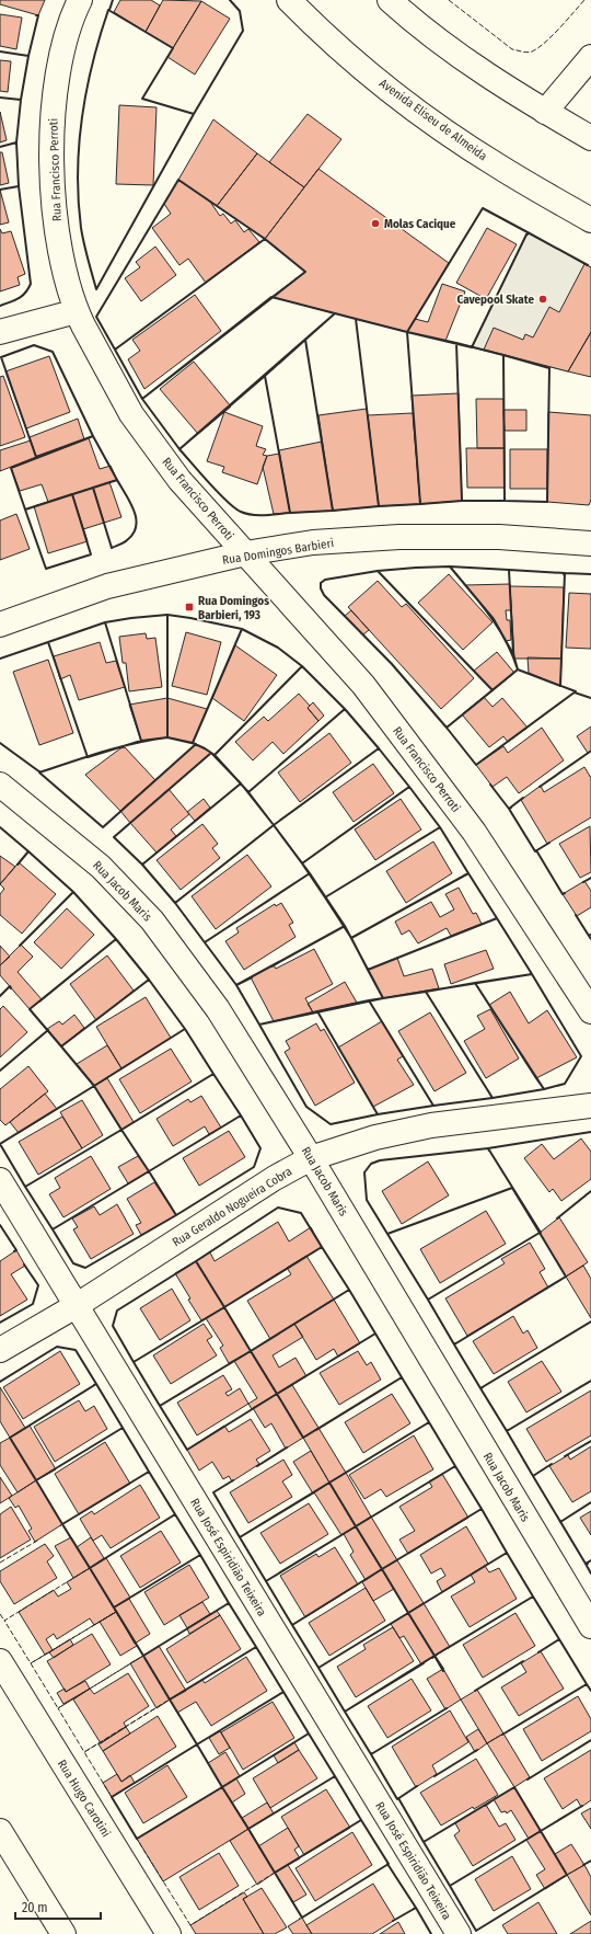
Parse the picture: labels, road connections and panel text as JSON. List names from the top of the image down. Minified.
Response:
{"streets":{"main road":["Avenida Eliseu de Almeida","Rua Francisco Perroti","Rua Domingos Barbieri","Rua Jacob Maris","Rua Geraldo Nogueira Cobra","Rua José Espiridião Teixeira","Rua Hugo Carotini"]},"crossings":[["Rua Francisco Perroti","Rua Domingos Barbieri"],["Rua Jacob Maris","Rua Geraldo Nogueira Cobra"],["Rua Geraldo Nogueira Cobra","Rua José Espiridião Teixeira"]],"places":{"other":["Molas Cacique","Cavepool Skate"],"transit":["Rua Domingos Barbieri, 193"]},"scale_bar":"20 m"}
